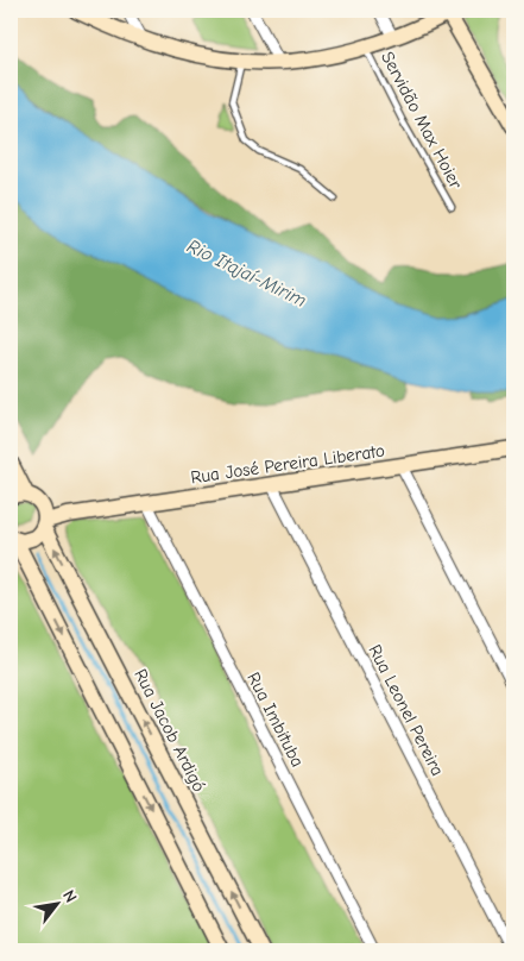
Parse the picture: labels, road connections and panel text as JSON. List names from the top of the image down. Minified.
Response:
{"streets":{"main road":["Rua José Pereira Liberato","Rua Jacob Ardigó"],"street":["Rua Leonel Pereira","Rua Imbituba"],"lane":["Servidão Max Hoier"]},"crossings":[["Rua José Pereira Liberato","Rua Leonel Pereira"],["Rua José Pereira Liberato","Rua Imbituba"],["Rua José Pereira Liberato","Rua Jacob Ardigó"]],"water":["Rio Itajaí-Mirim"],"north":"top right"}
